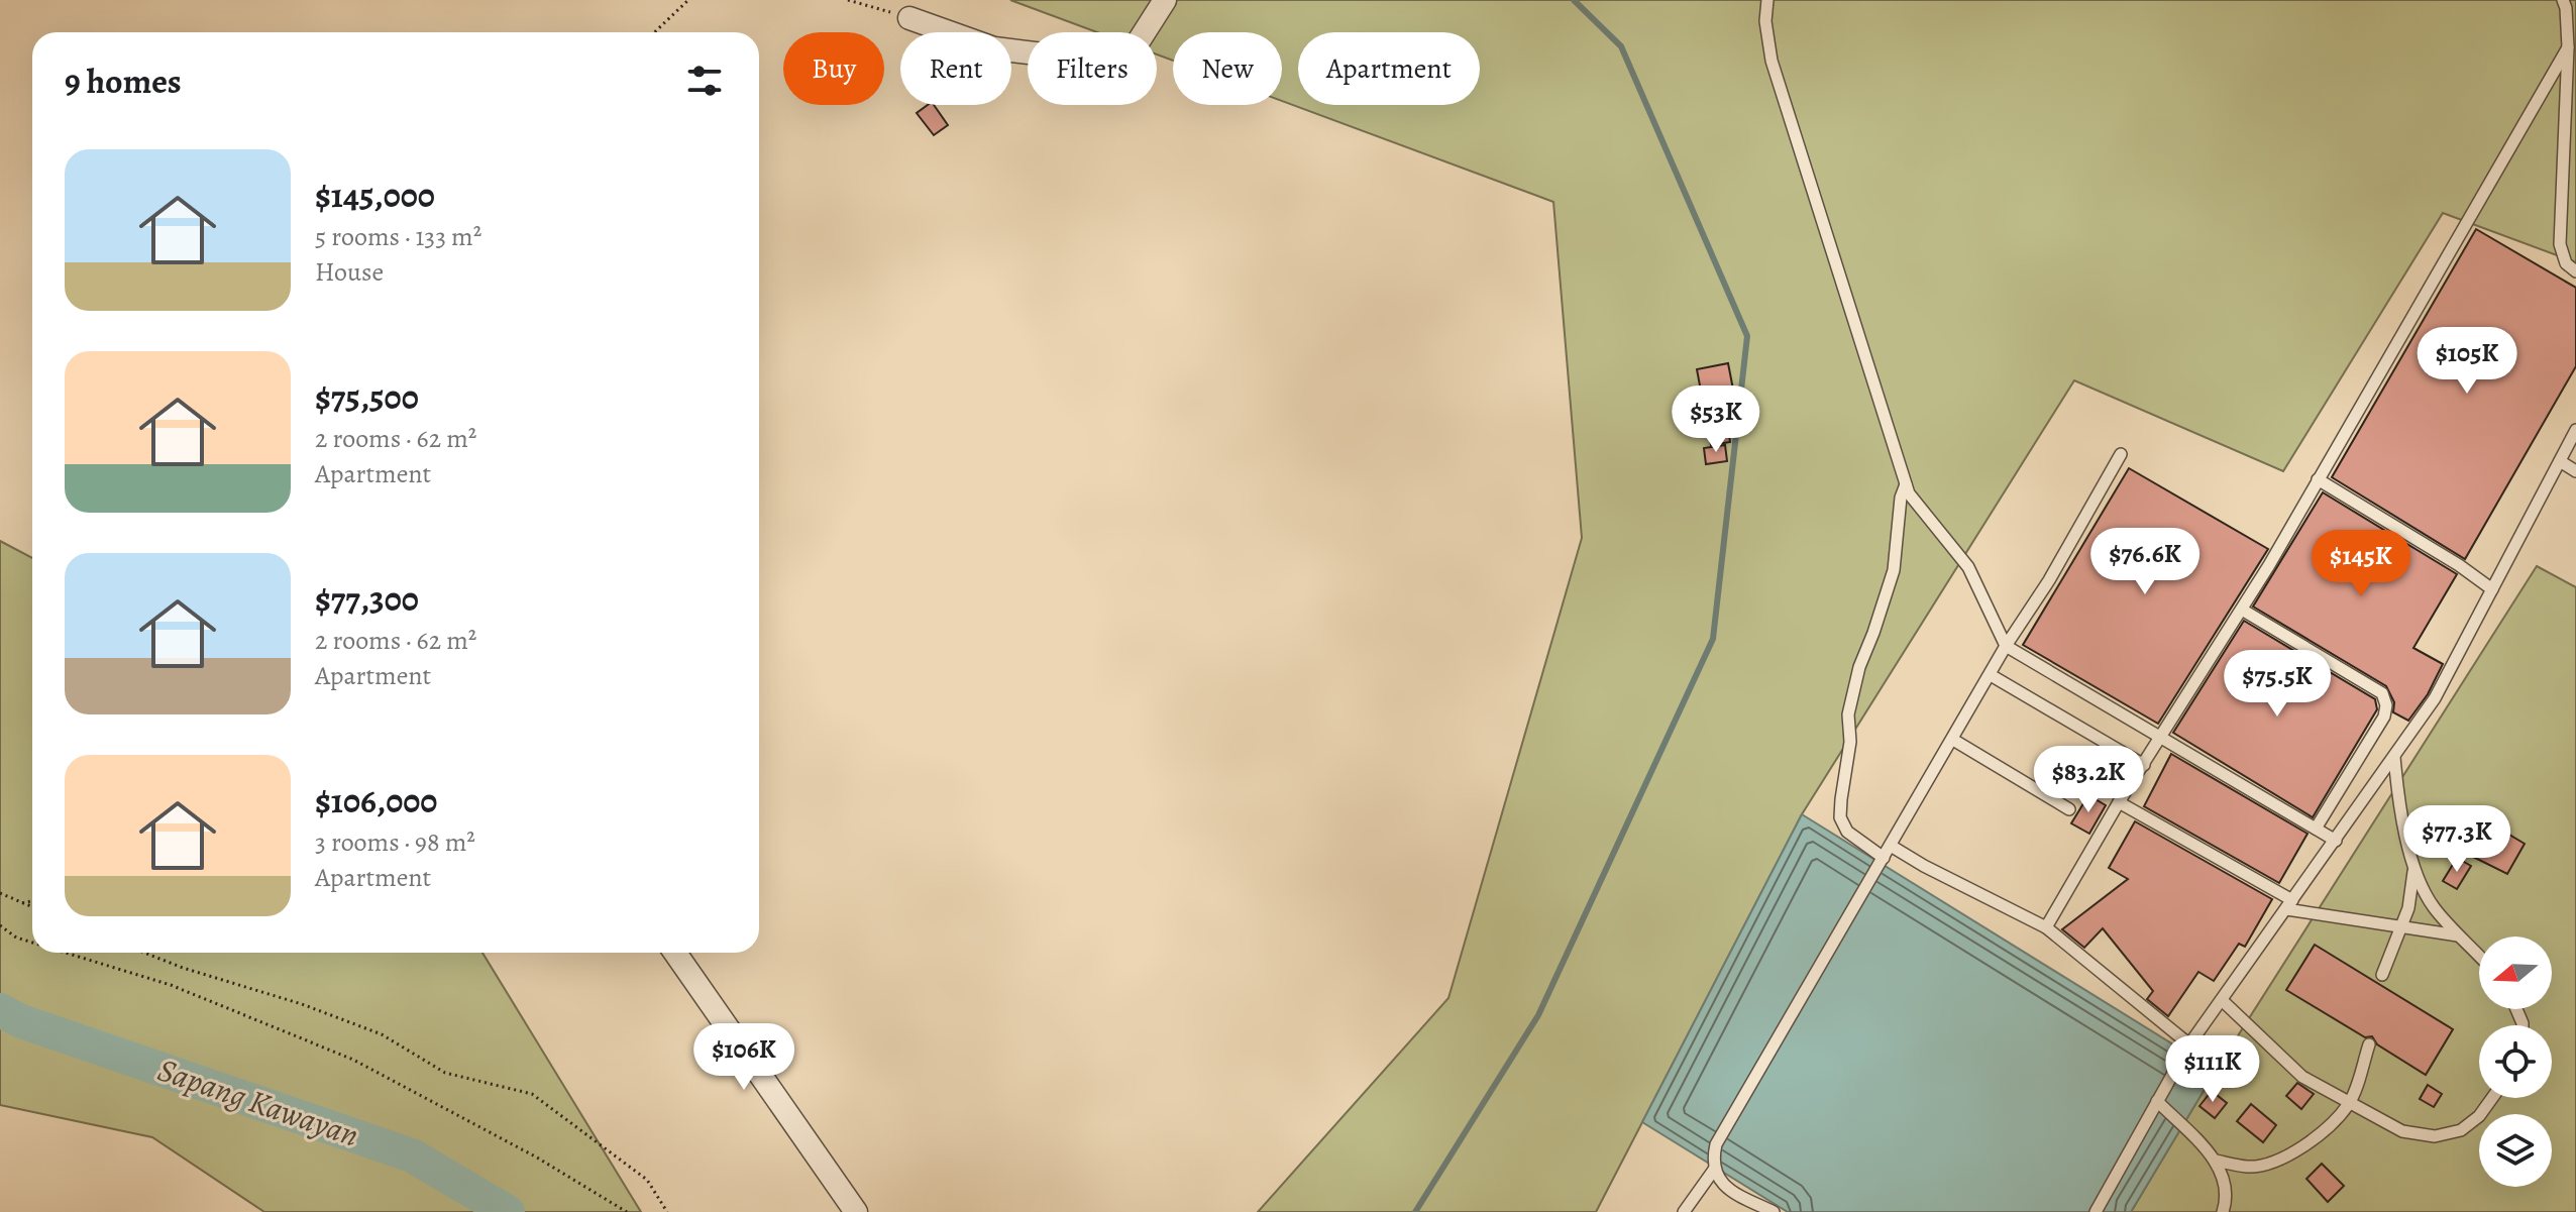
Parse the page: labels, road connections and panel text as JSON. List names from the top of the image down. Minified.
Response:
{"water":["Sapang Kawayan"],"north":"left","page":{"chip":["Buy","Rent","Filters","New","Apartment"],"heading":"9 homes","list":[{"name":"$145,000","note":"5 rooms · 133 m² · House"},{"name":"$75,500","note":"2 rooms · 62 m² · Apartment"},{"name":"$77,300","note":"2 rooms · 62 m² · Apartment"},{"name":"$106,000","note":"3 rooms · 98 m² · Apartment"}],"price":["$105K","$53K","$76.6K","$145K","$75.5K","$83.2K","$77.3K","$106K","$111K"]}}
